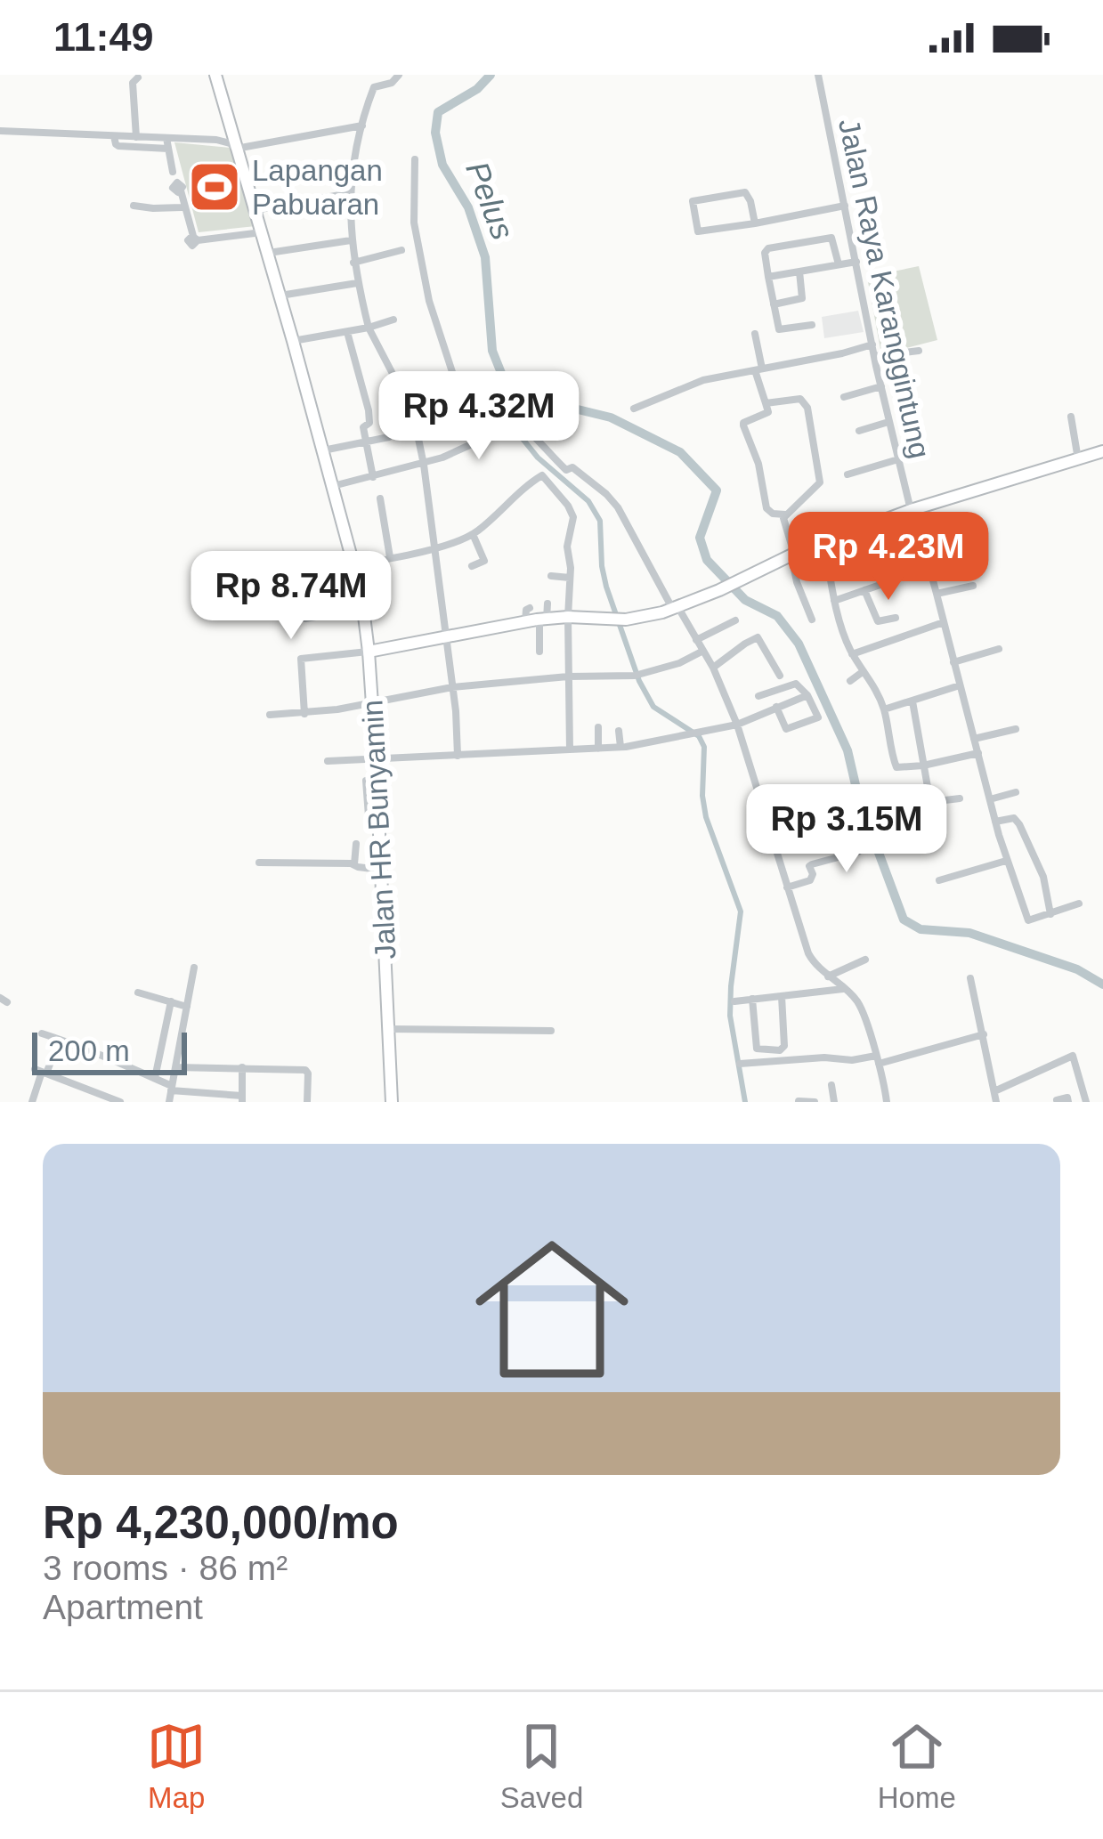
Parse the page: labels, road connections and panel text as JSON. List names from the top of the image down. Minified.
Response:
{"streets":{"main road":["Jalan HR Bunyamin"],"street":["Jalan Raya Karanggintung"]},"water":["Pelus"],"places":{"sports":["Lapangan Pabuaran"]},"scale_bar":"200 m","page":{"status":"11:49","price":["Rp 4.32M","Rp 4.23M","Rp 8.74M","Rp 3.15M"],"scale":"200 m","list":[{"name":"Rp 4,230,000/mo","note":"3 rooms · 86 m² · Apartment"}],"tabs":["Map","Saved","Home"]}}
